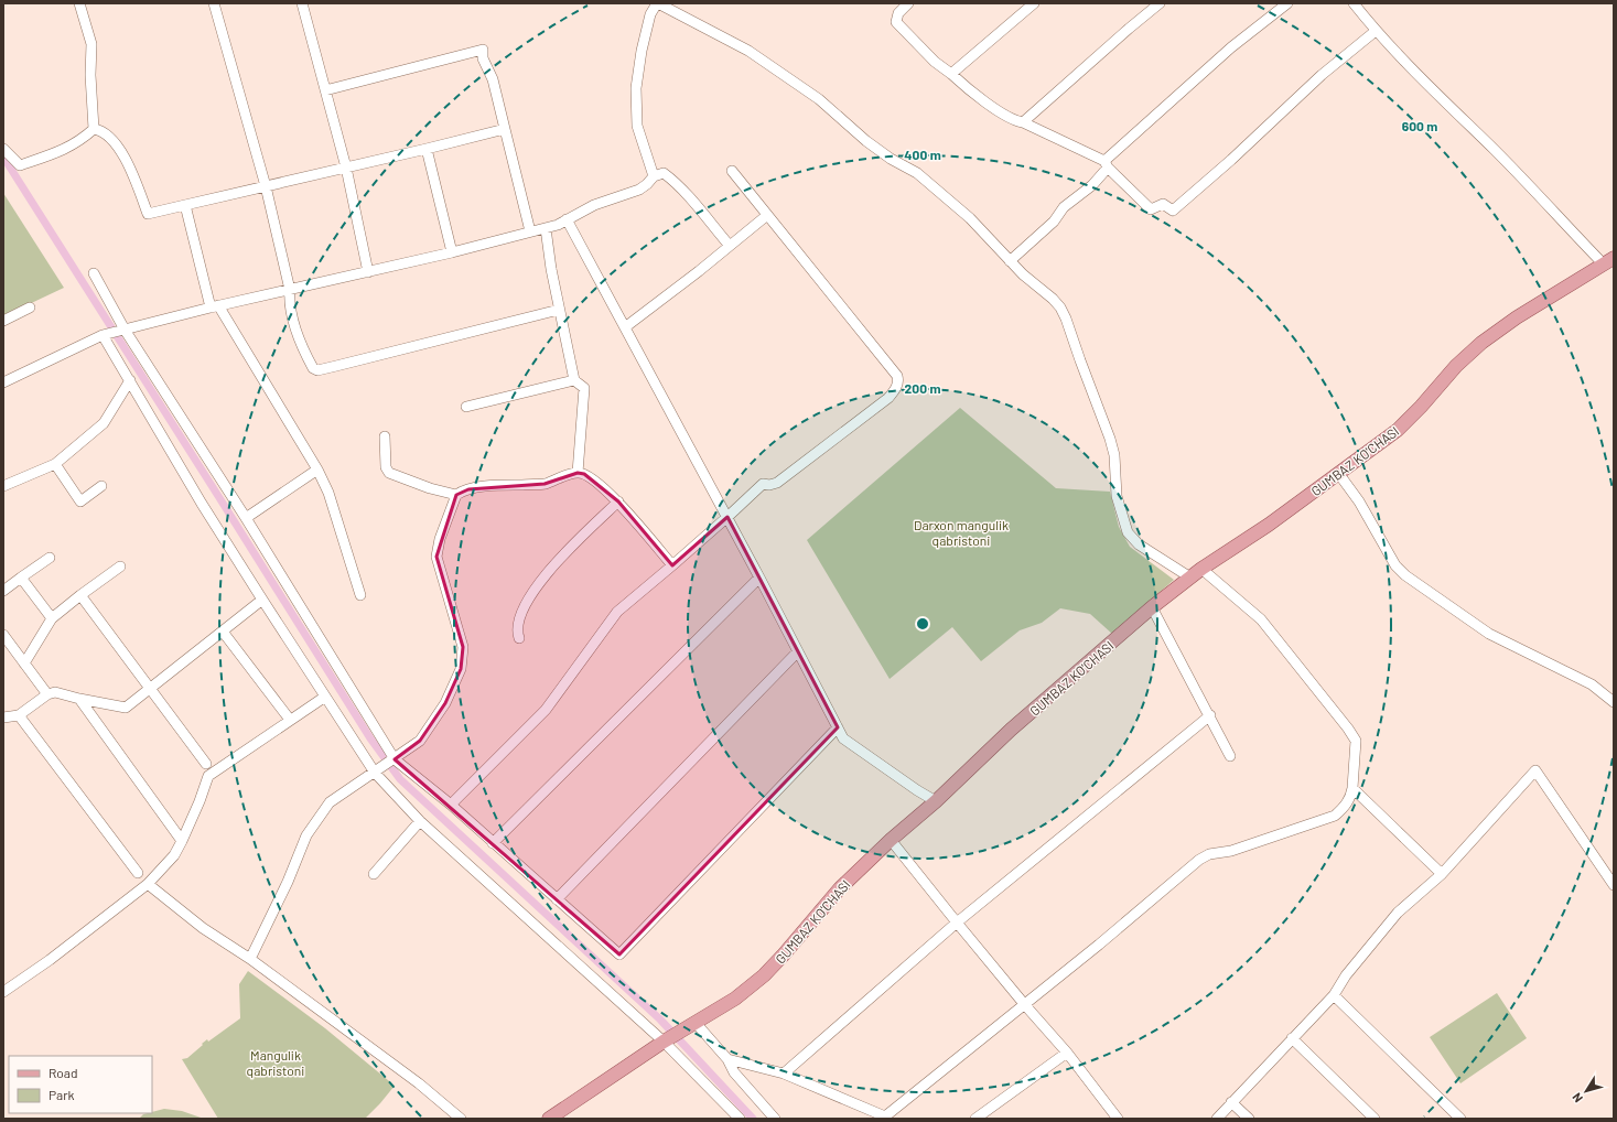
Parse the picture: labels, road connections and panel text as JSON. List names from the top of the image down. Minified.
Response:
{"streets":{"main road":["GUMBAZ KO'CHASI"]},"parks":["Darxon mangulik qabristoni","Mangulik qabristoni"],"legend":["Road","Park"],"north":"bottom left","rings":["600 m","400 m","200 m"]}
